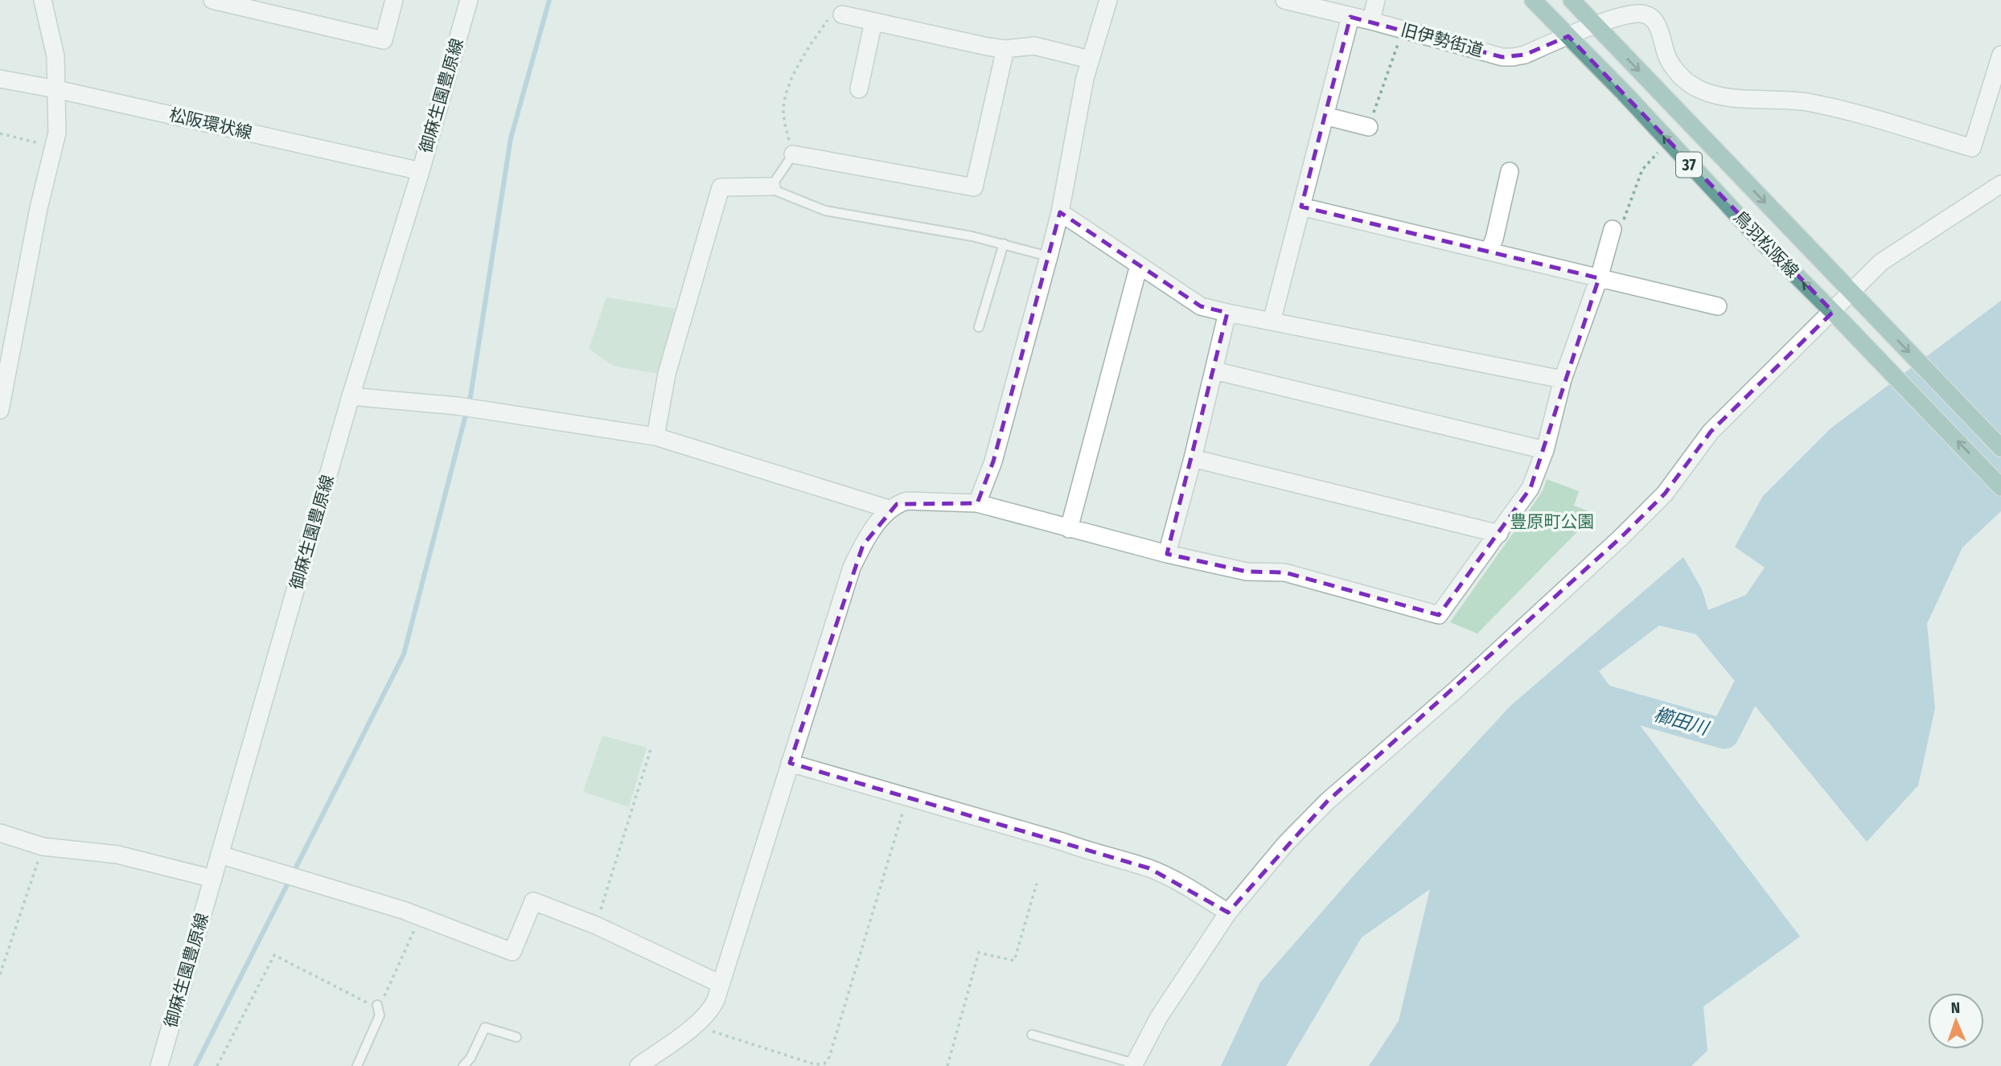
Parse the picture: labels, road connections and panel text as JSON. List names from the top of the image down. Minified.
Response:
{"streets":{"main road":["37","鳥羽松阪線"],"street":["旧伊勢街道","御麻生園豊原線","松阪環状線"]},"crossings":[["旧伊勢街道","鳥羽松阪線"],["御麻生園豊原線","松阪環状線"]],"water":["櫛田川"],"parks":["豊原町公園"],"north":"top"}
